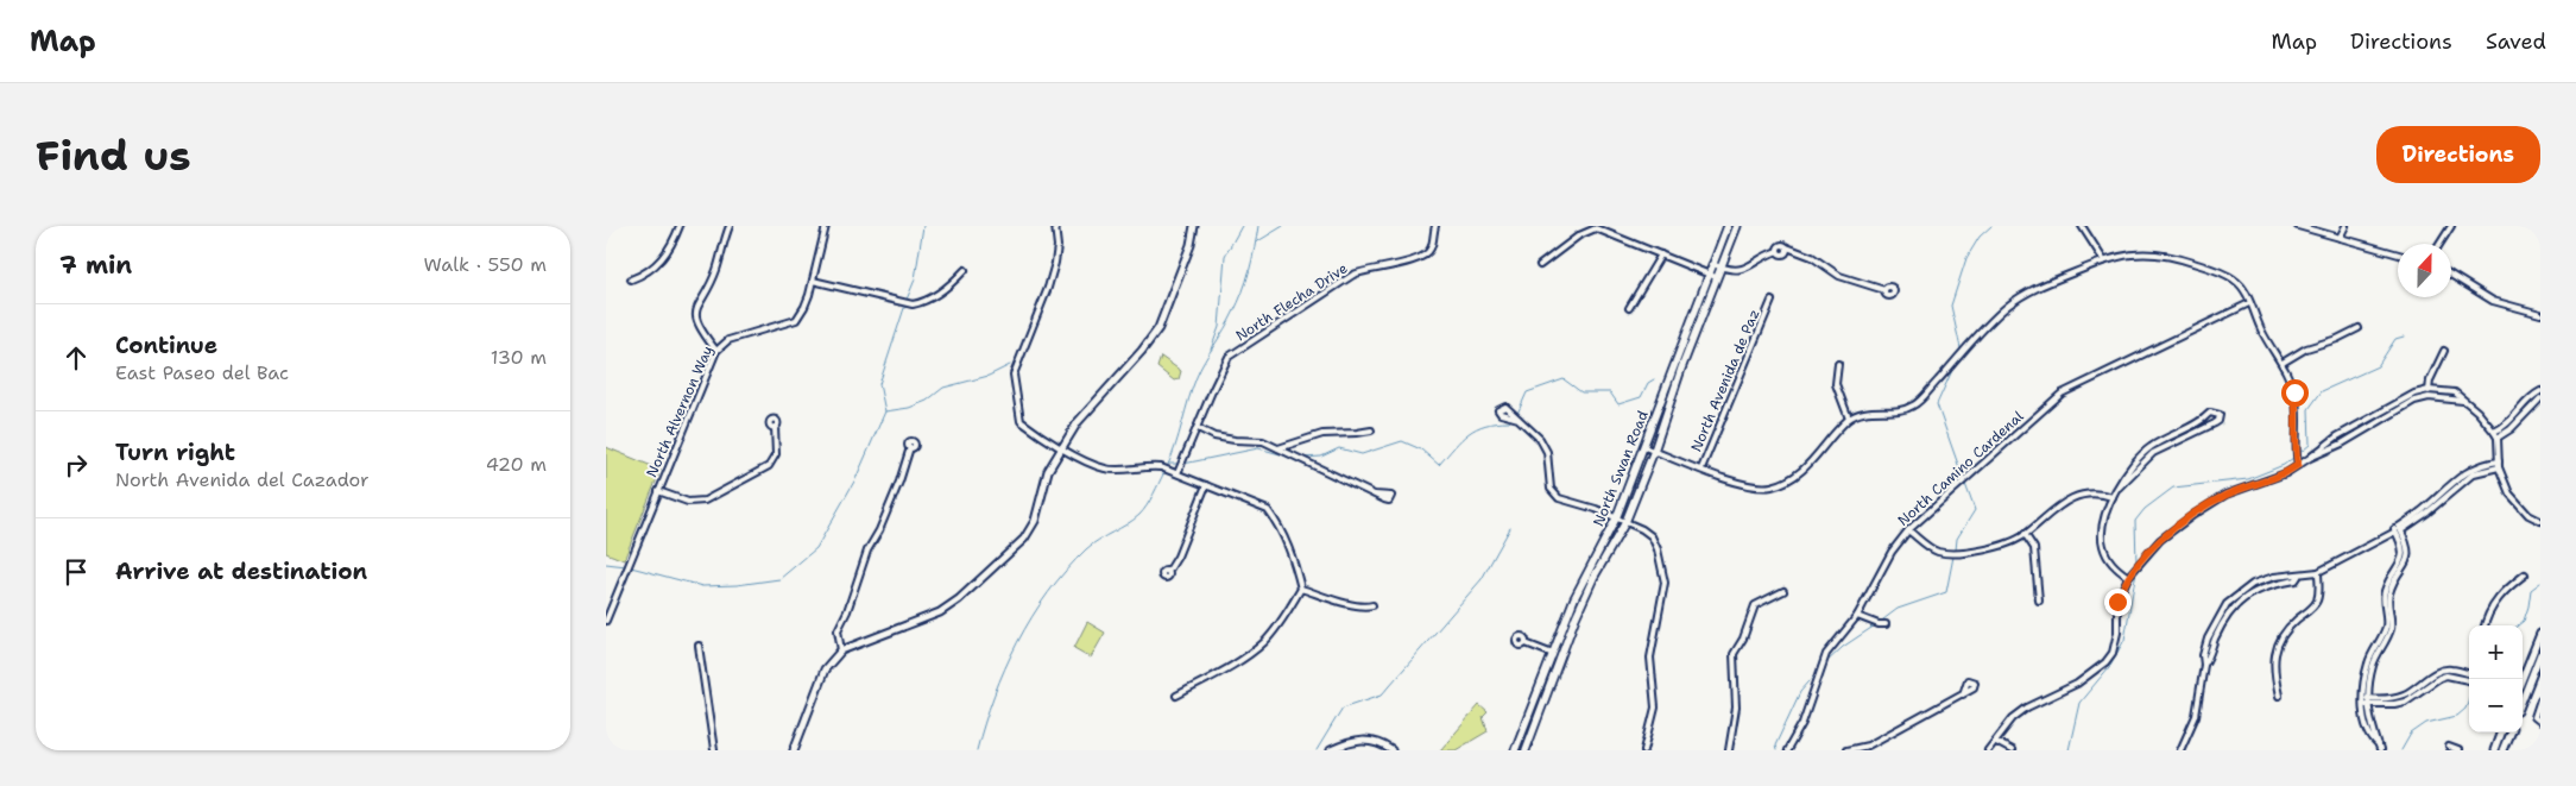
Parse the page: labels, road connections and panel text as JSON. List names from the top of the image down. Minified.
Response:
{"streets":{"main road":["North Swan Road"],"street":["North Flecha Drive","North Avenida de Paz","North Alvernon Way","North Camino Cardenal"]},"north":"top","page":{"header":"Map","nav":["Map","Directions","Saved"],"buttons":"Directions","title":"Find us","heading":["7 min","Walk · 550 m"],"list":[["Continue","East Paseo del Bac","130 m"],["Turn right","North Avenida del Cazador","420 m"],"Arrive at destination"],"map_buttons":["+","−"]}}
